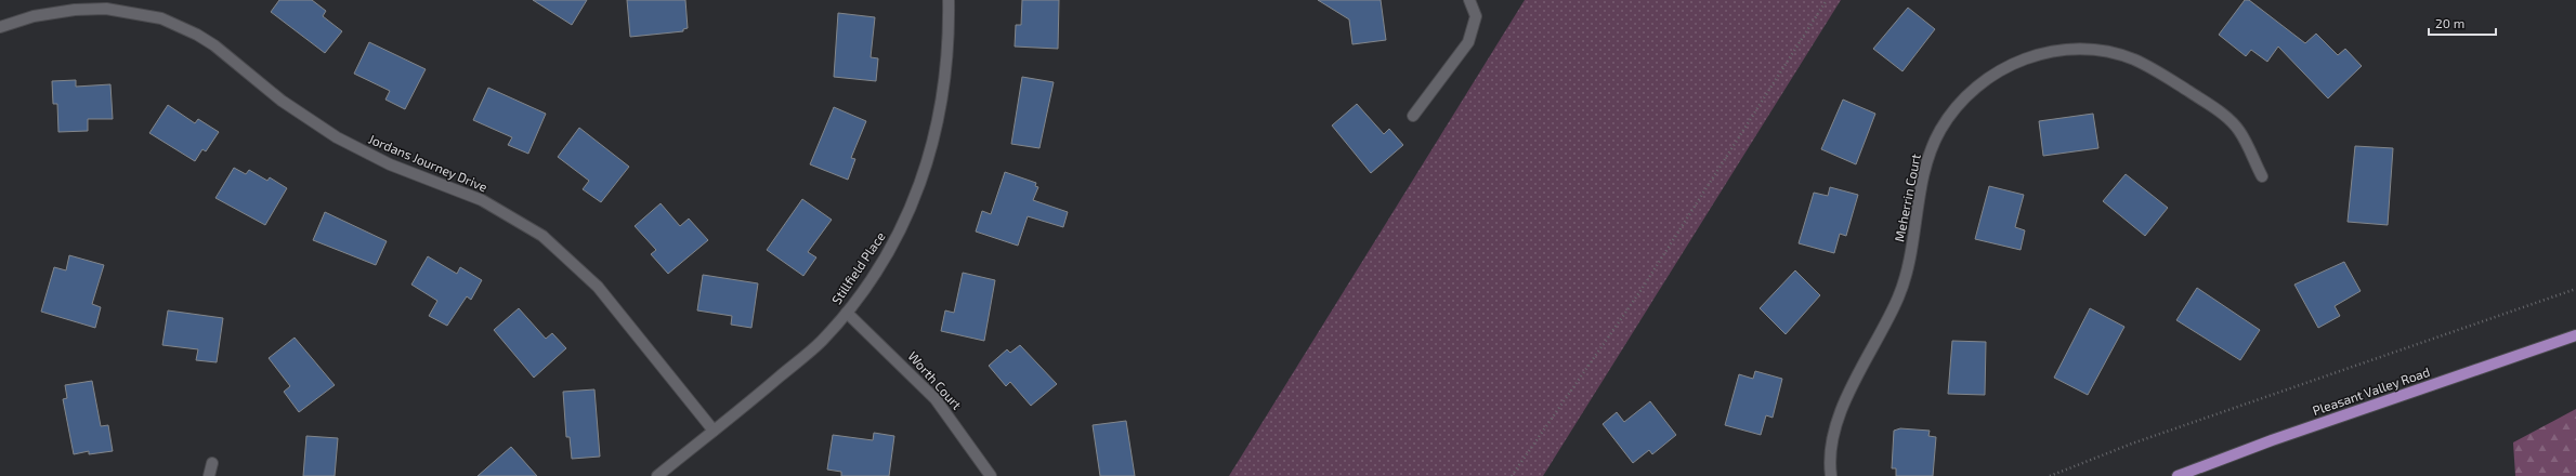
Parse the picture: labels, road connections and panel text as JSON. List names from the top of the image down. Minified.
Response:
{"streets":{"main road":["Pleasant Valley Road"],"street":["Jordans Journey Drive","Meherrin Court","Stillfield Place","Worth Court"]},"crossings":[["Jordans Journey Drive","Stillfield Place"],["Stillfield Place","Worth Court"]],"scale_bar":"20 m"}
